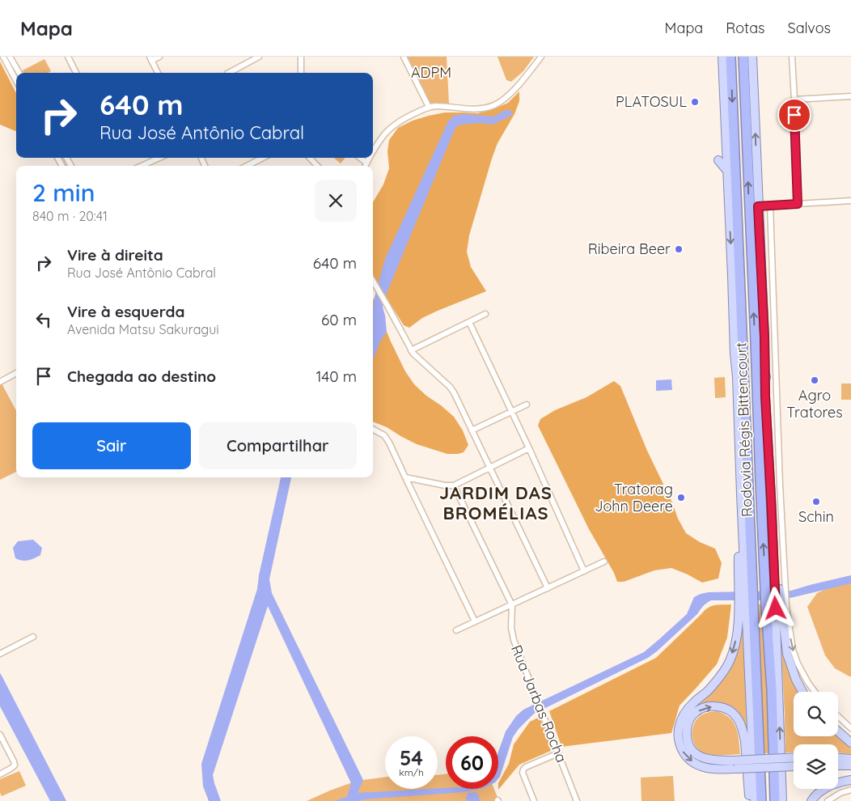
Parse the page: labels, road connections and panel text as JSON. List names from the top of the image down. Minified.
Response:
{"streets":{"highway":["Rodovia Régis Bittencourt"],"street":["Rua Jarbas Rocha"]},"districts":["JARDIM DAS BROMÉLIAS"],"parks":["ADPM"],"places":["PLATOSUL","Ribeira Beer","Agro Tratores","Tratorag John Deere","Schin"],"page":{"header":"Mapa","nav":["Mapa","Rotas","Salvos"],"turn":["640 m","Rua José Antônio Cabral"],"heading":["2 min","840 m · 20:41"],"list":[{"name":"Vire à direita","note":"Rua José Antônio Cabral","value":"640 m"},{"name":"Vire à esquerda","note":"Avenida Matsu Sakuragui","value":"60 m"},{"name":"Chegada ao destino","value":"140 m"}],"buttons":["Sair","Compartilhar"],"speed":"54 km/h","limit":"60"}}
